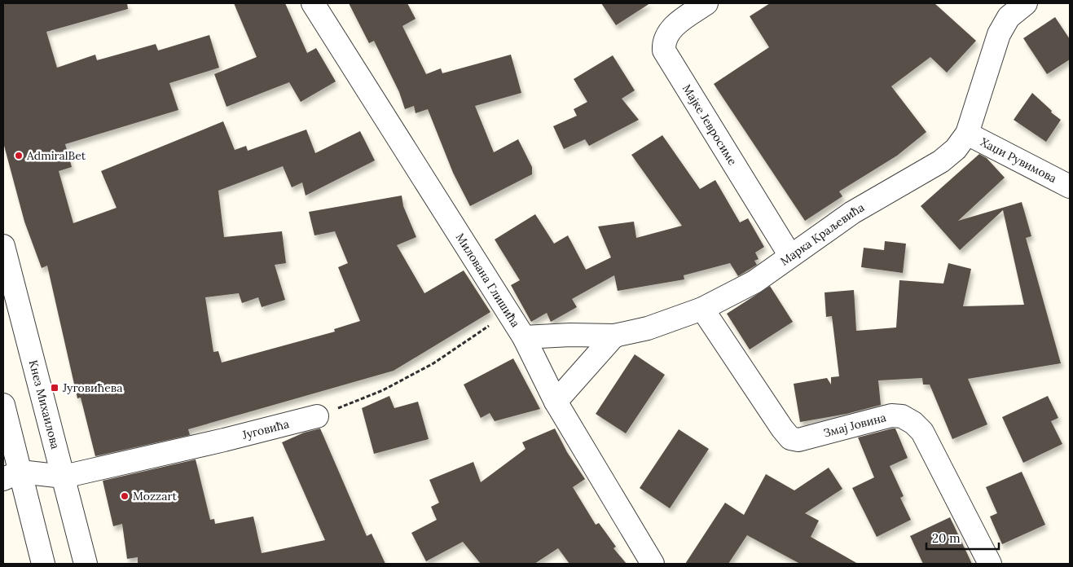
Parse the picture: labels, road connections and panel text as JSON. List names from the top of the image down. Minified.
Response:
{"streets":{"street":["Мајке Јевросиме","Хаџи Рувимова","Марка Краљевића","Милована Глишића","Кнез Михаилова","Змај Јовина","Југовића"]},"crossings":[["Мајке Јевросиме","Марка Краљевића"],["Хаџи Рувимова","Марка Краљевића"],["Марка Краљевића","Милована Глишића"],["Марка Краљевића","Змај Јовина"],["Кнез Михаилова","Југовића"]],"places":{"other":["AdmiralBet","Mozzart"],"transit":["Југовићева"]},"scale_bar":"20 m"}
